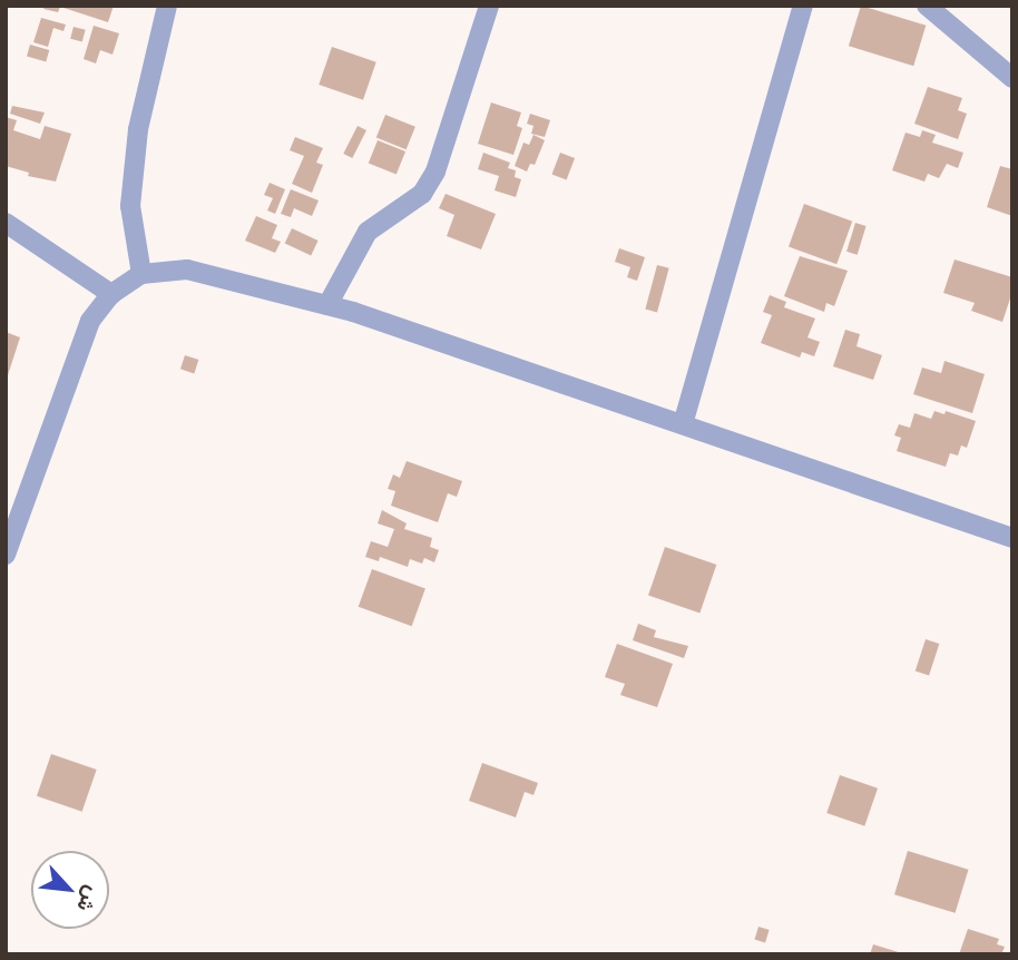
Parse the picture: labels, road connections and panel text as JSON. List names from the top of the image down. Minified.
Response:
{"north":"bottom right"}
